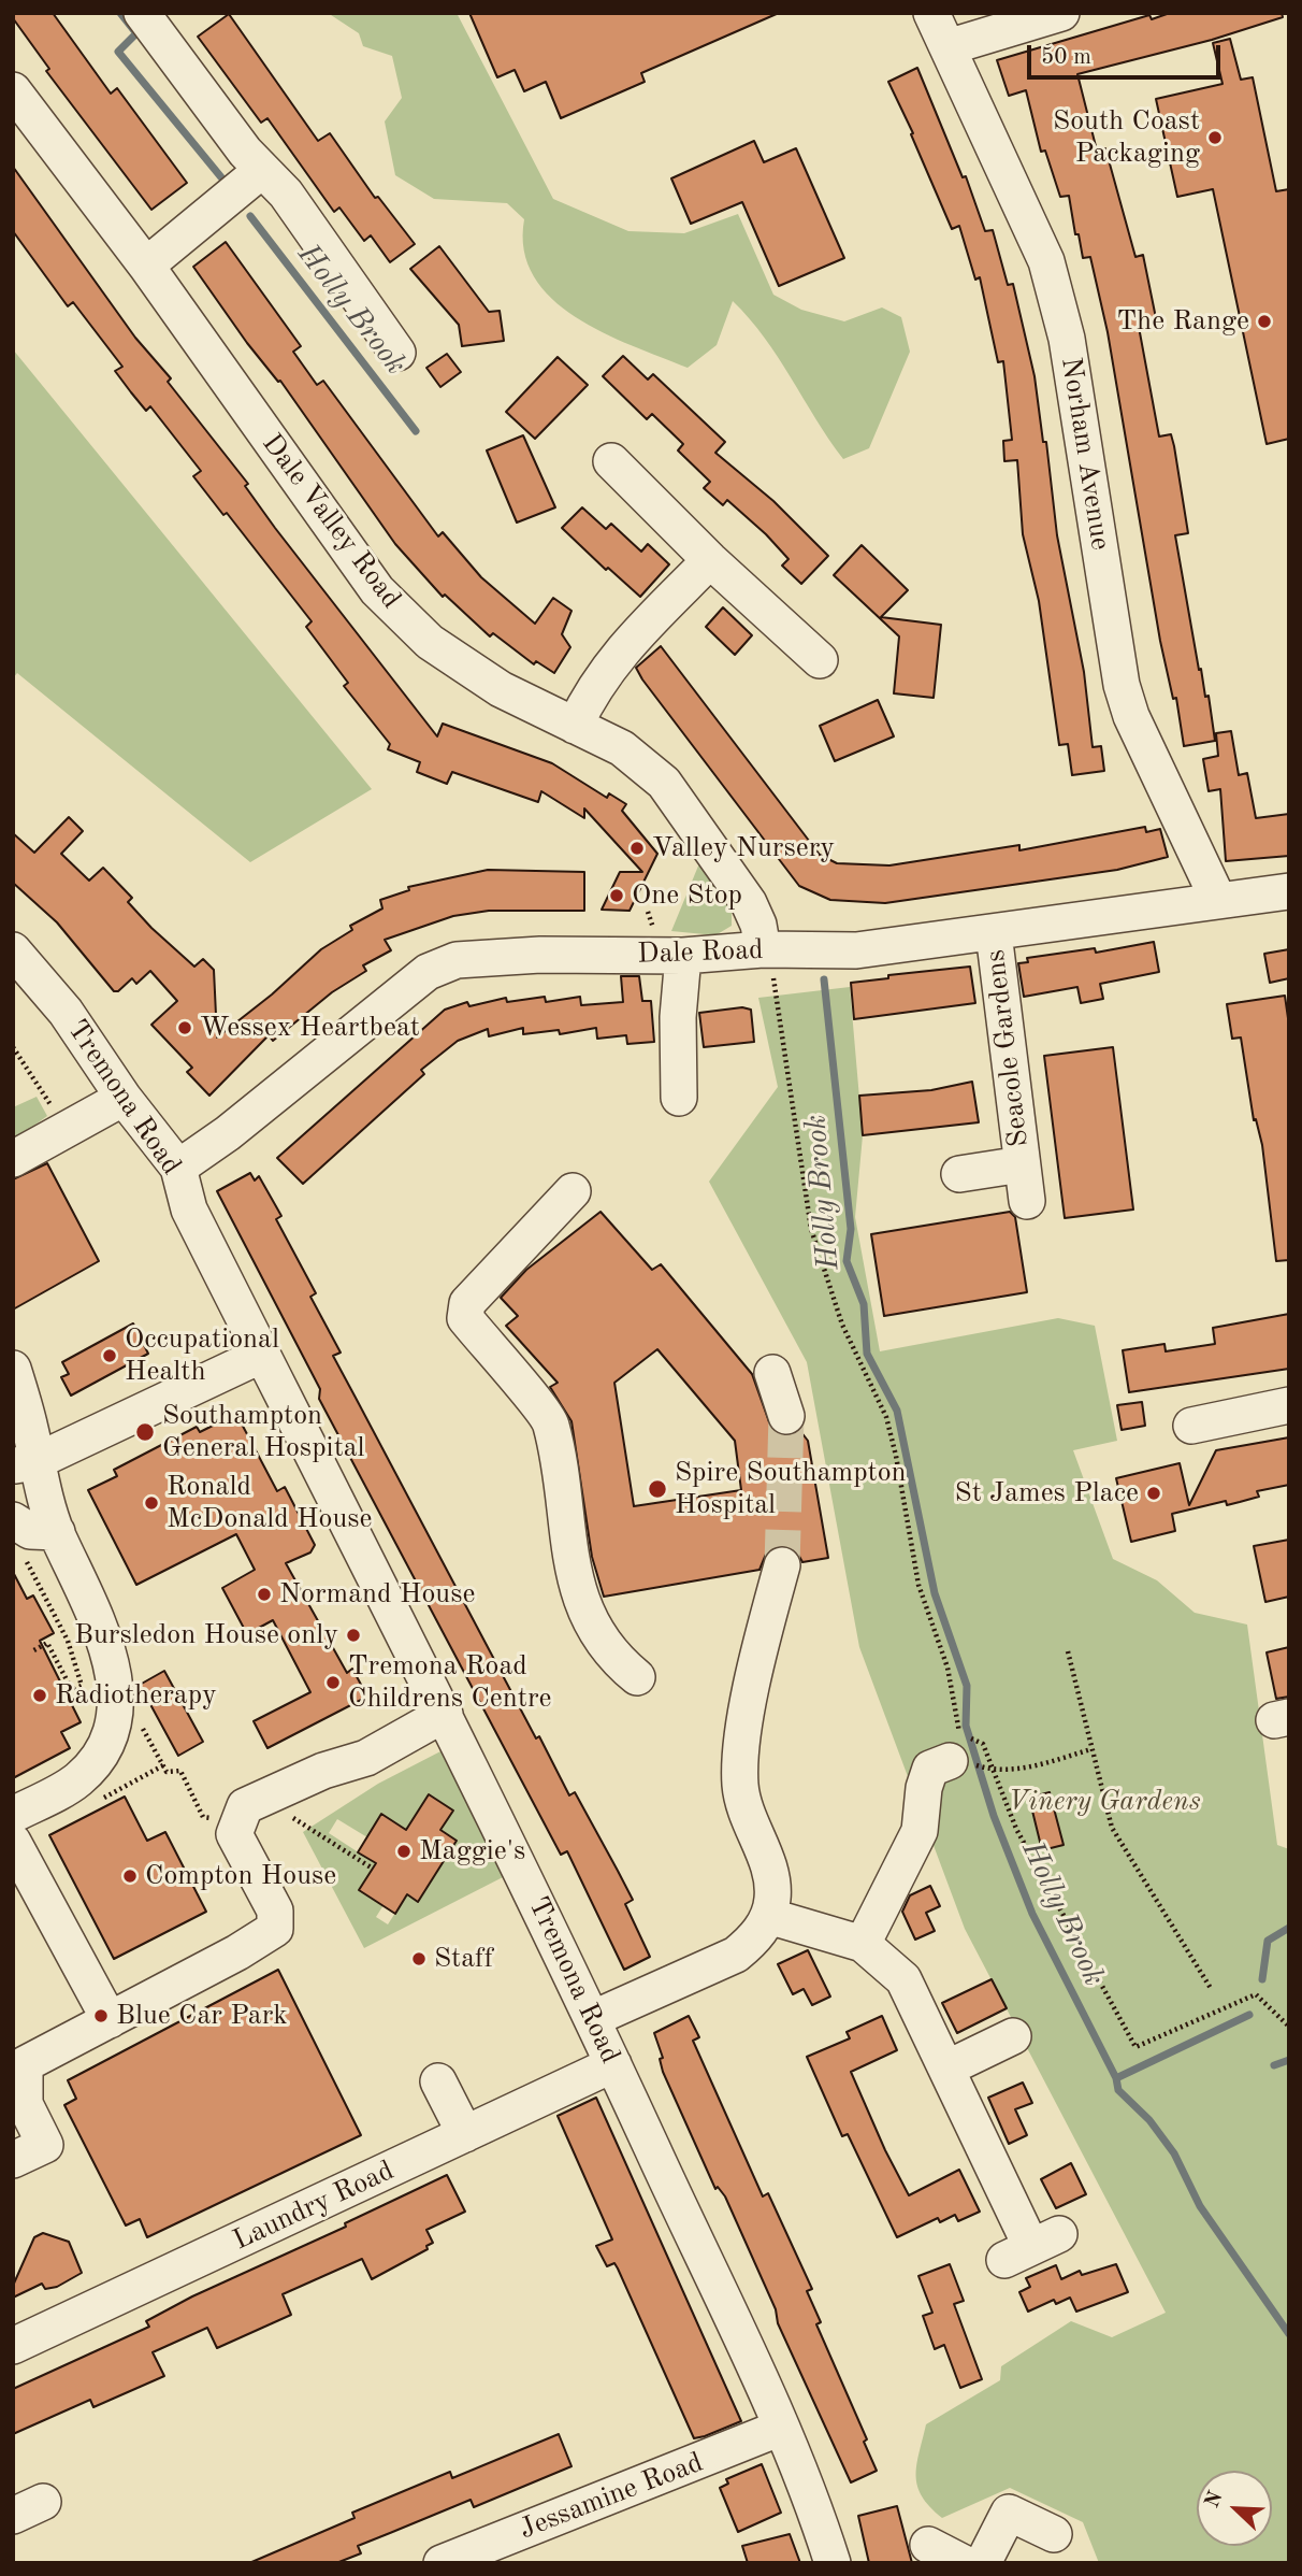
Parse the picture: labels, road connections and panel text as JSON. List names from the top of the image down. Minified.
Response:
{"streets":{"street":["Norham Avenue","Dale Valley Road","Dale Road","Seacole Gardens","Tremona Road","Laundry Road","Jessamine Road"]},"crossings":[["Norham Avenue","Dale Road"],["Dale Valley Road","Dale Road"],["Dale Road","Seacole Gardens"],["Dale Road","Tremona Road"],["Tremona Road","Laundry Road"],["Tremona Road","Jessamine Road"]],"water":["Holly Brook"],"parks":["Vinery Gardens"],"places":["South Coast Packaging","The Range","Valley Nursery","One Stop","Wessex Heartbeat","Occupational Health","Southampton General Hospital","Spire Southampton Hospital","St James Place","Ronald McDonald House","Normand House","Bursledon House only","Tremona Road Childrens Centre","Radiotherapy","Maggie's","Compton House","Staff","Blue Car Park"],"scale_bar":"50 m","north":"top left"}
